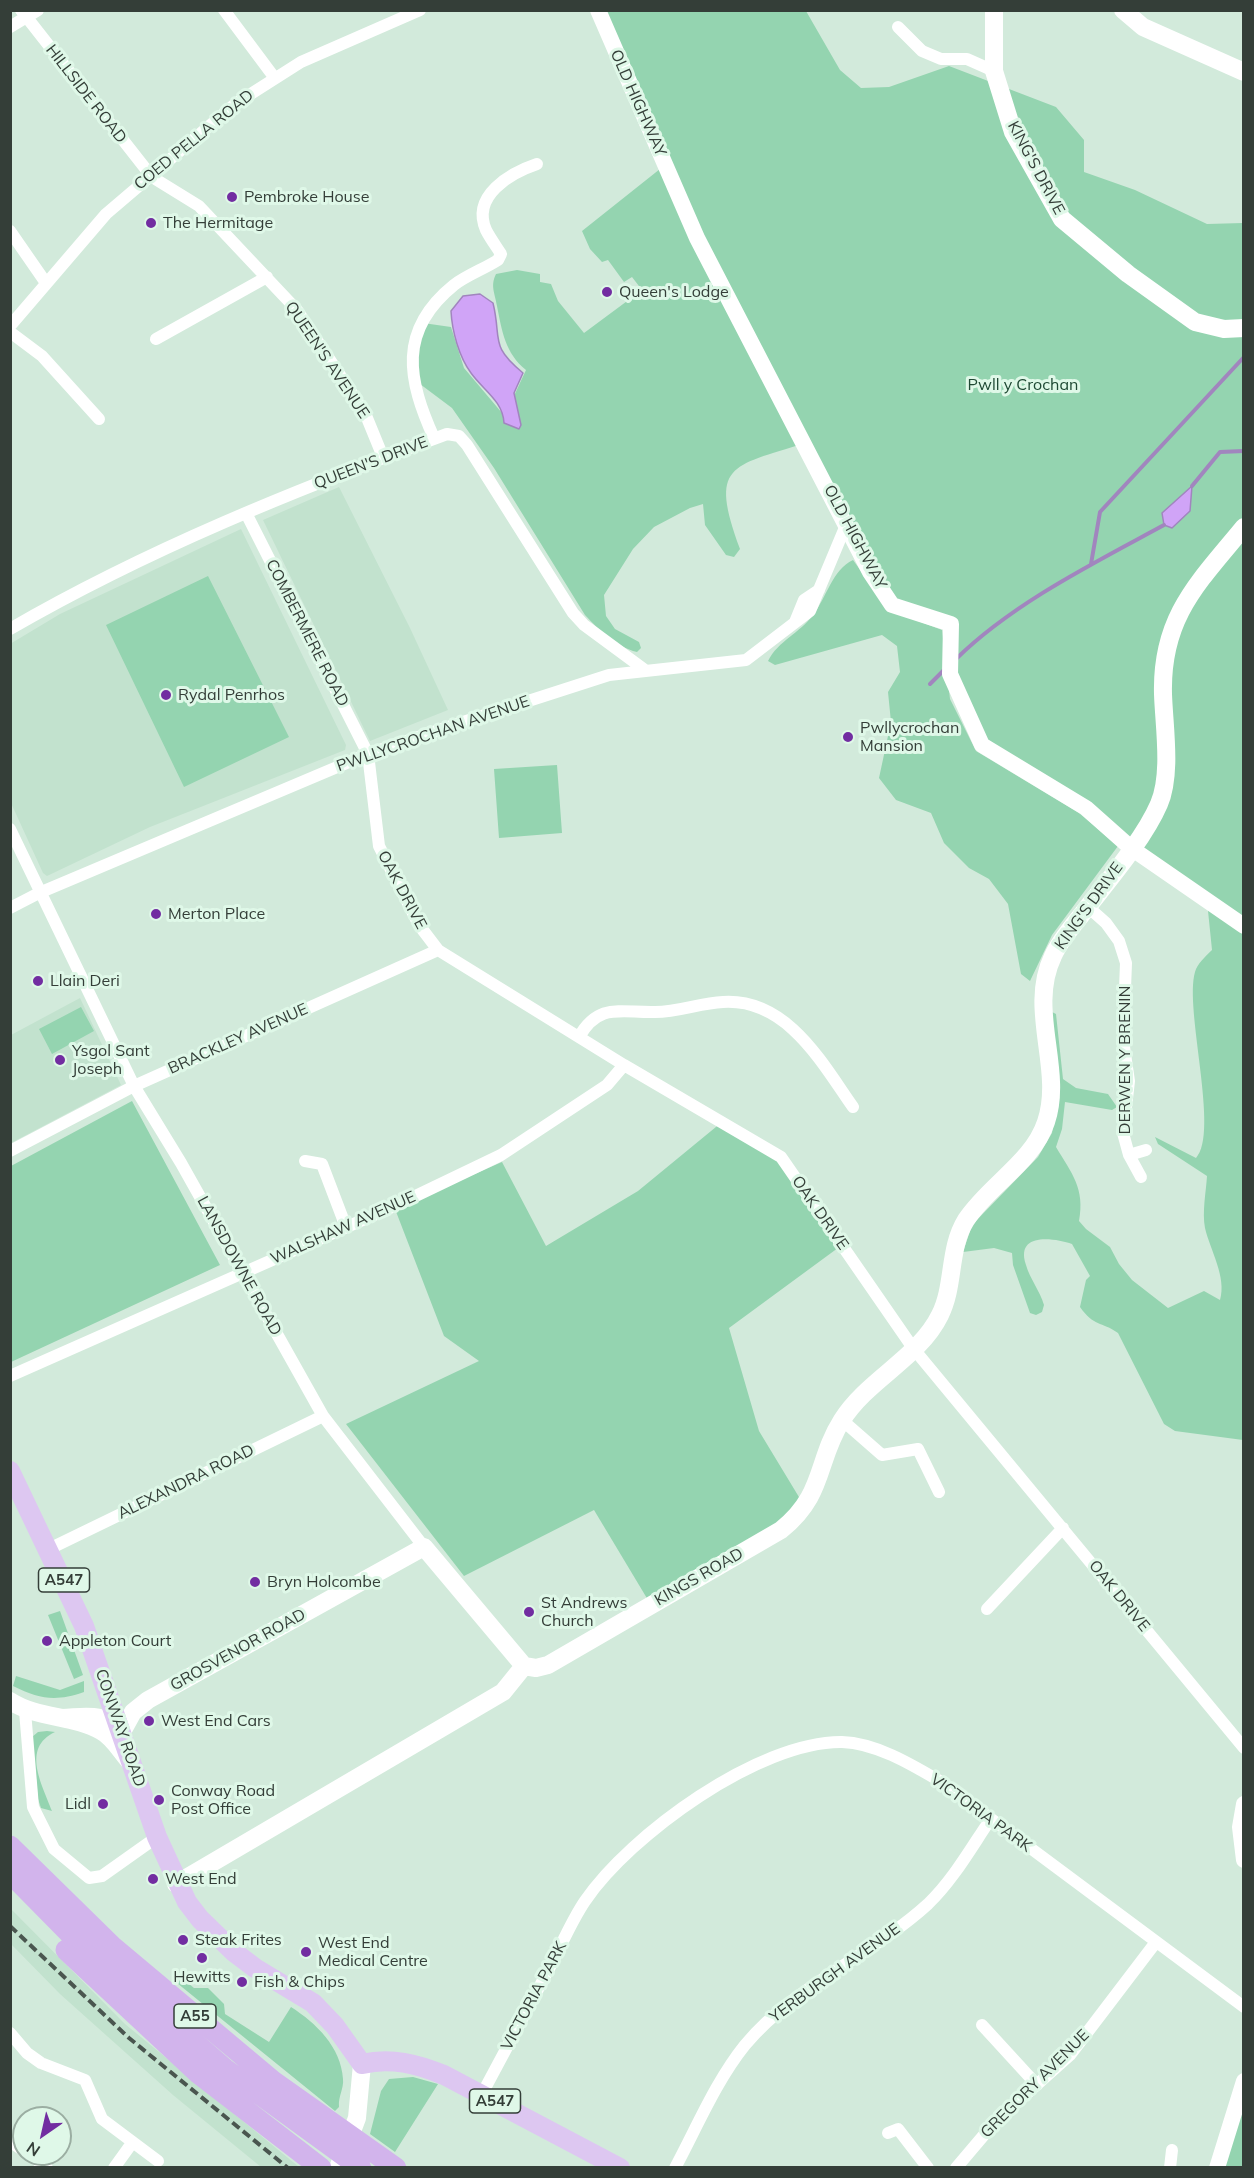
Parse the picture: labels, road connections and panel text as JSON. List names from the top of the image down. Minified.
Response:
{"streets":{"highway":["A55"],"main road":["KING'S DRIVE","LANSDOWNE ROAD","KINGS ROAD","A547","GROSVENOR ROAD","CONWAY ROAD"],"street":["HILLSIDE ROAD","OLD HIGHWAY","COED PELLA ROAD","QUEEN'S AVENUE","QUEEN'S DRIVE","COMBERMERE ROAD","PWLLYCROCHAN AVENUE","OAK DRIVE","BRACKLEY AVENUE","DERWEN Y BRENIN","WALSHAW AVENUE","ALEXANDRA ROAD","VICTORIA PARK","YERBURGH AVENUE","GREGORY AVENUE"]},"crossings":[["HILLSIDE ROAD","COED PELLA ROAD"],["HILLSIDE ROAD","QUEEN'S AVENUE"],["OLD HIGHWAY","KING'S DRIVE"],["OLD HIGHWAY","PWLLYCROCHAN AVENUE"],["COED PELLA ROAD","QUEEN'S AVENUE"],["KING'S DRIVE","OAK DRIVE"],["KING'S DRIVE","DERWEN Y BRENIN"],["KING'S DRIVE","KINGS ROAD"],["QUEEN'S AVENUE","QUEEN'S DRIVE"],["QUEEN'S DRIVE","COMBERMERE ROAD"],["QUEEN'S DRIVE","PWLLYCROCHAN AVENUE"],["COMBERMERE ROAD","PWLLYCROCHAN AVENUE"],["COMBERMERE ROAD","OAK DRIVE"],["PWLLYCROCHAN AVENUE","OAK DRIVE"],["PWLLYCROCHAN AVENUE","LANSDOWNE ROAD"],["OAK DRIVE","BRACKLEY AVENUE"],["OAK DRIVE","WALSHAW AVENUE"],["OAK DRIVE","KINGS ROAD"],["BRACKLEY AVENUE","LANSDOWNE ROAD"],["WALSHAW AVENUE","LANSDOWNE ROAD"],["LANSDOWNE ROAD","ALEXANDRA ROAD"],["LANSDOWNE ROAD","KINGS ROAD"],["LANSDOWNE ROAD","GROSVENOR ROAD"],["ALEXANDRA ROAD","CONWAY ROAD"],["A547","CONWAY ROAD"],["A547","VICTORIA PARK"],["GROSVENOR ROAD","CONWAY ROAD"],["VICTORIA PARK","YERBURGH AVENUE"],["VICTORIA PARK","GREGORY AVENUE"]],"parks":["Pwll y Crochan"],"places":["Pembroke House","The Hermitage","Queen's Lodge","Rydal Penrhos","Pwllycrochan Mansion","Merton Place","Llain Deri","Ysgol Sant Joseph","Bryn Holcombe","St Andrews Church","Appleton Court","West End Cars","Conway Road Post Office","Lidl","West End","Steak Frites","West End Medical Centre","Hewitts","Fish & Chips"],"north":"bottom left"}
